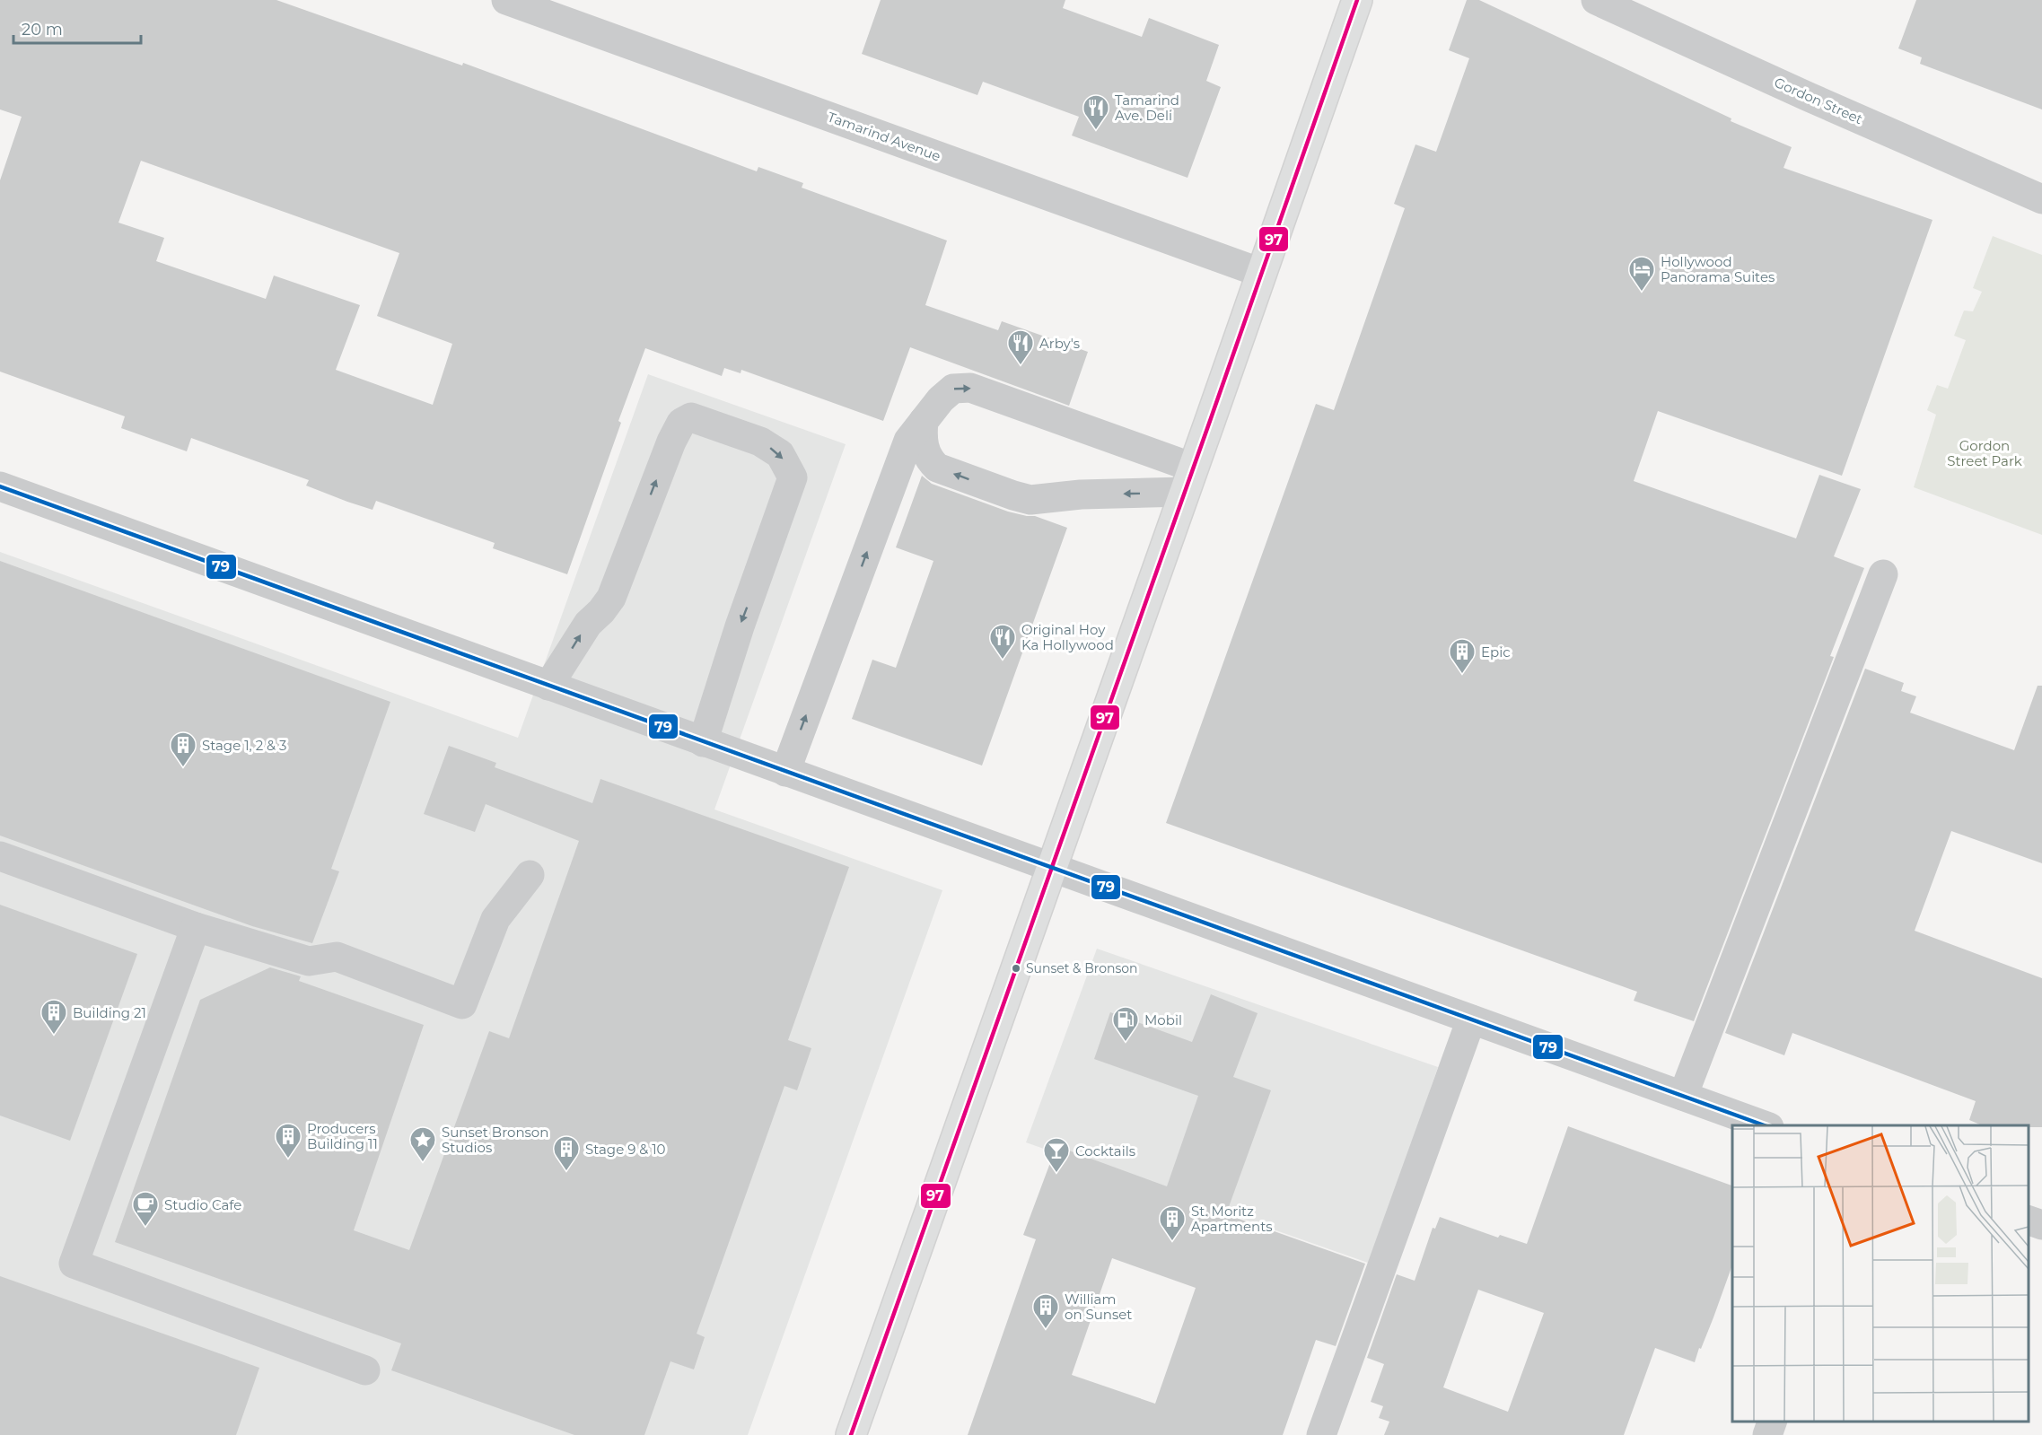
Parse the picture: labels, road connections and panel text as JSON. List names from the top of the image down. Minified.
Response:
{"streets":{"street":["Gordon Street","Tamarind Avenue"]},"parks":["Gordon Street Park"],"places":{"restaurant":["Tamarind Ave. Deli","Arby's","Original Hoy Ka Hollywood"],"hotel":["Hollywood Panorama Suites"],"building":["Epic","Stage 1, 2 & 3","Building 21","Producers Building 11","Stage 9 & 10","St. Moritz Apartments","William on Sunset"],"other":["Sunset & Bronson"],"fuel station":["Mobil"],"place":["Sunset Bronson Studios"],"bar":["Cocktails"],"cafe":["Studio Cafe"]},"lines":["transit line 97","transit line 79"],"scale_bar":"20 m"}
